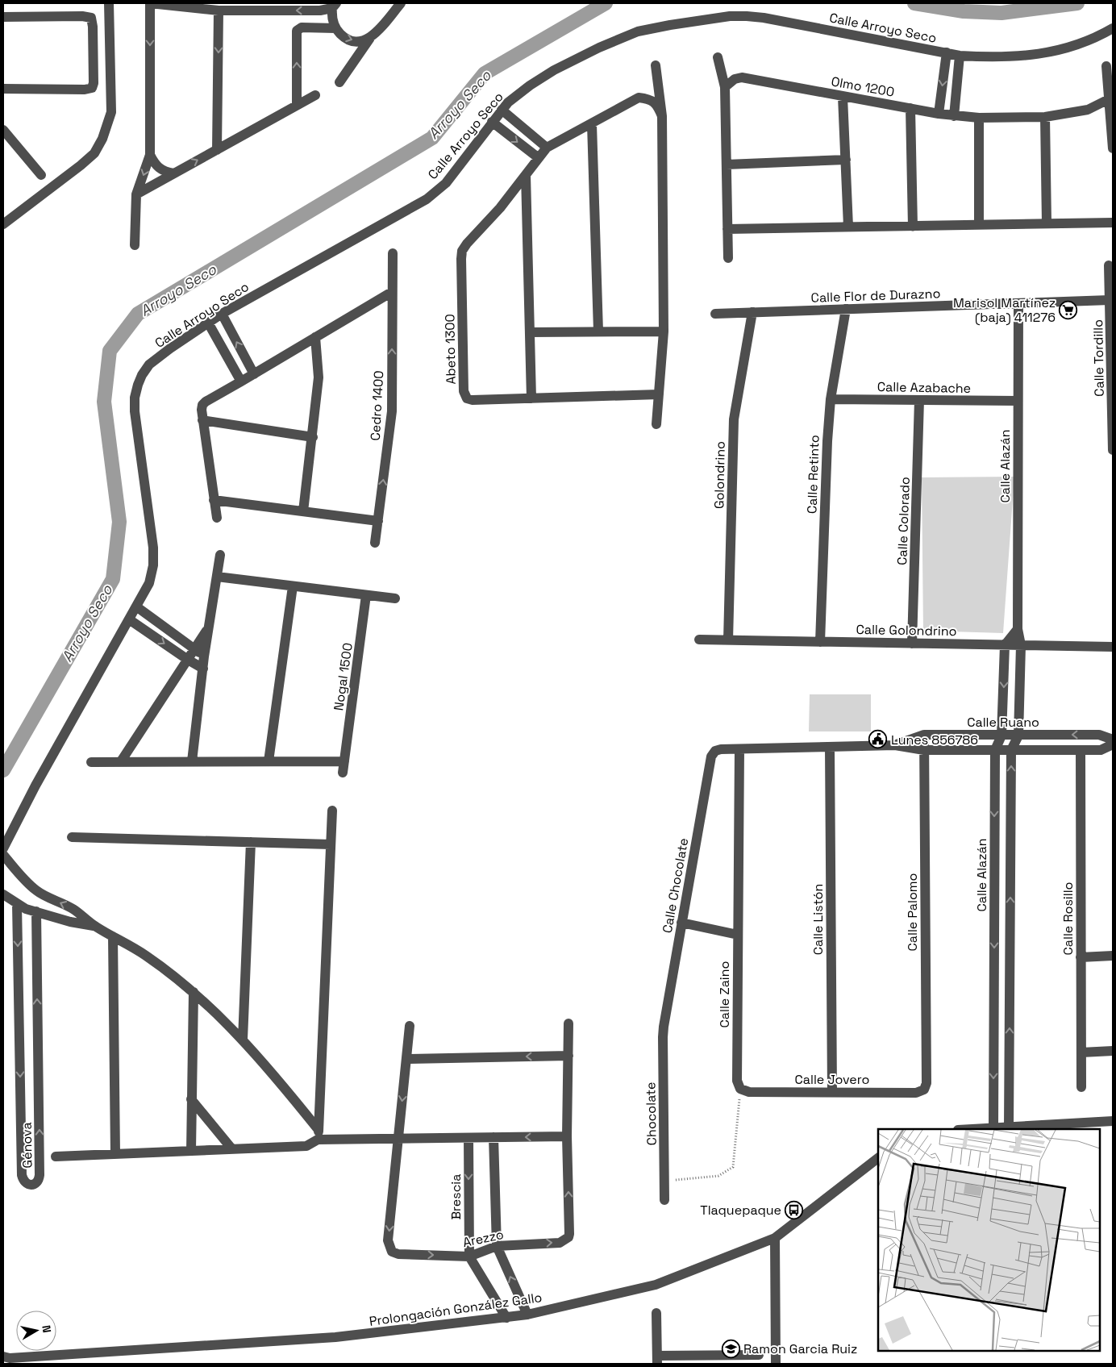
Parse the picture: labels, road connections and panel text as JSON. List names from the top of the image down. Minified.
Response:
{"streets":{"street":["Calle Arroyo Seco","Olmo 1200","Calle Flor de Durazno","Abeto 1300","Calle Tordillo","Calle Azabache","Cedro 1400","Calle Alazán","Calle Retinto","Golondrino","Calle Colorado","Calle Golondrino","Nogal 1500","Calle Ruano","Calle Chocolate","Calle Palomo","Calle Rosillo","Calle Listón","Calle Zaino","Calle Jovero","Chocolate","Génova","Brescia","Arezzo","Prolongación González Gallo"]},"crossings":[["Calle Flor de Durazno","Calle Tordillo"],["Calle Flor de Durazno","Calle Alazán"],["Calle Flor de Durazno","Calle Retinto"],["Calle Flor de Durazno","Golondrino"],["Calle Azabache","Calle Alazán"],["Calle Azabache","Calle Retinto"],["Calle Azabache","Calle Colorado"],["Calle Alazán","Calle Golondrino"],["Calle Alazán","Calle Ruano"],["Calle Retinto","Calle Golondrino"],["Golondrino","Calle Golondrino"],["Calle Colorado","Calle Golondrino"],["Calle Ruano","Calle Chocolate"],["Calle Ruano","Calle Palomo"],["Calle Ruano","Calle Rosillo"],["Calle Ruano","Calle Listón"],["Calle Ruano","Calle Zaino"],["Calle Chocolate","Chocolate"],["Calle Palomo","Calle Jovero"],["Calle Listón","Calle Jovero"],["Calle Zaino","Calle Jovero"],["Brescia","Arezzo"]],"water":["Arroyo Seco"],"places":{"supermarket":["Marisol Martínez (baja) 411276"],"public building":["Lunes 856786"],"bus stop":["Tlaquepaque"],"school or university":["Ramon Garcia Ruiz"]},"north":"right"}
